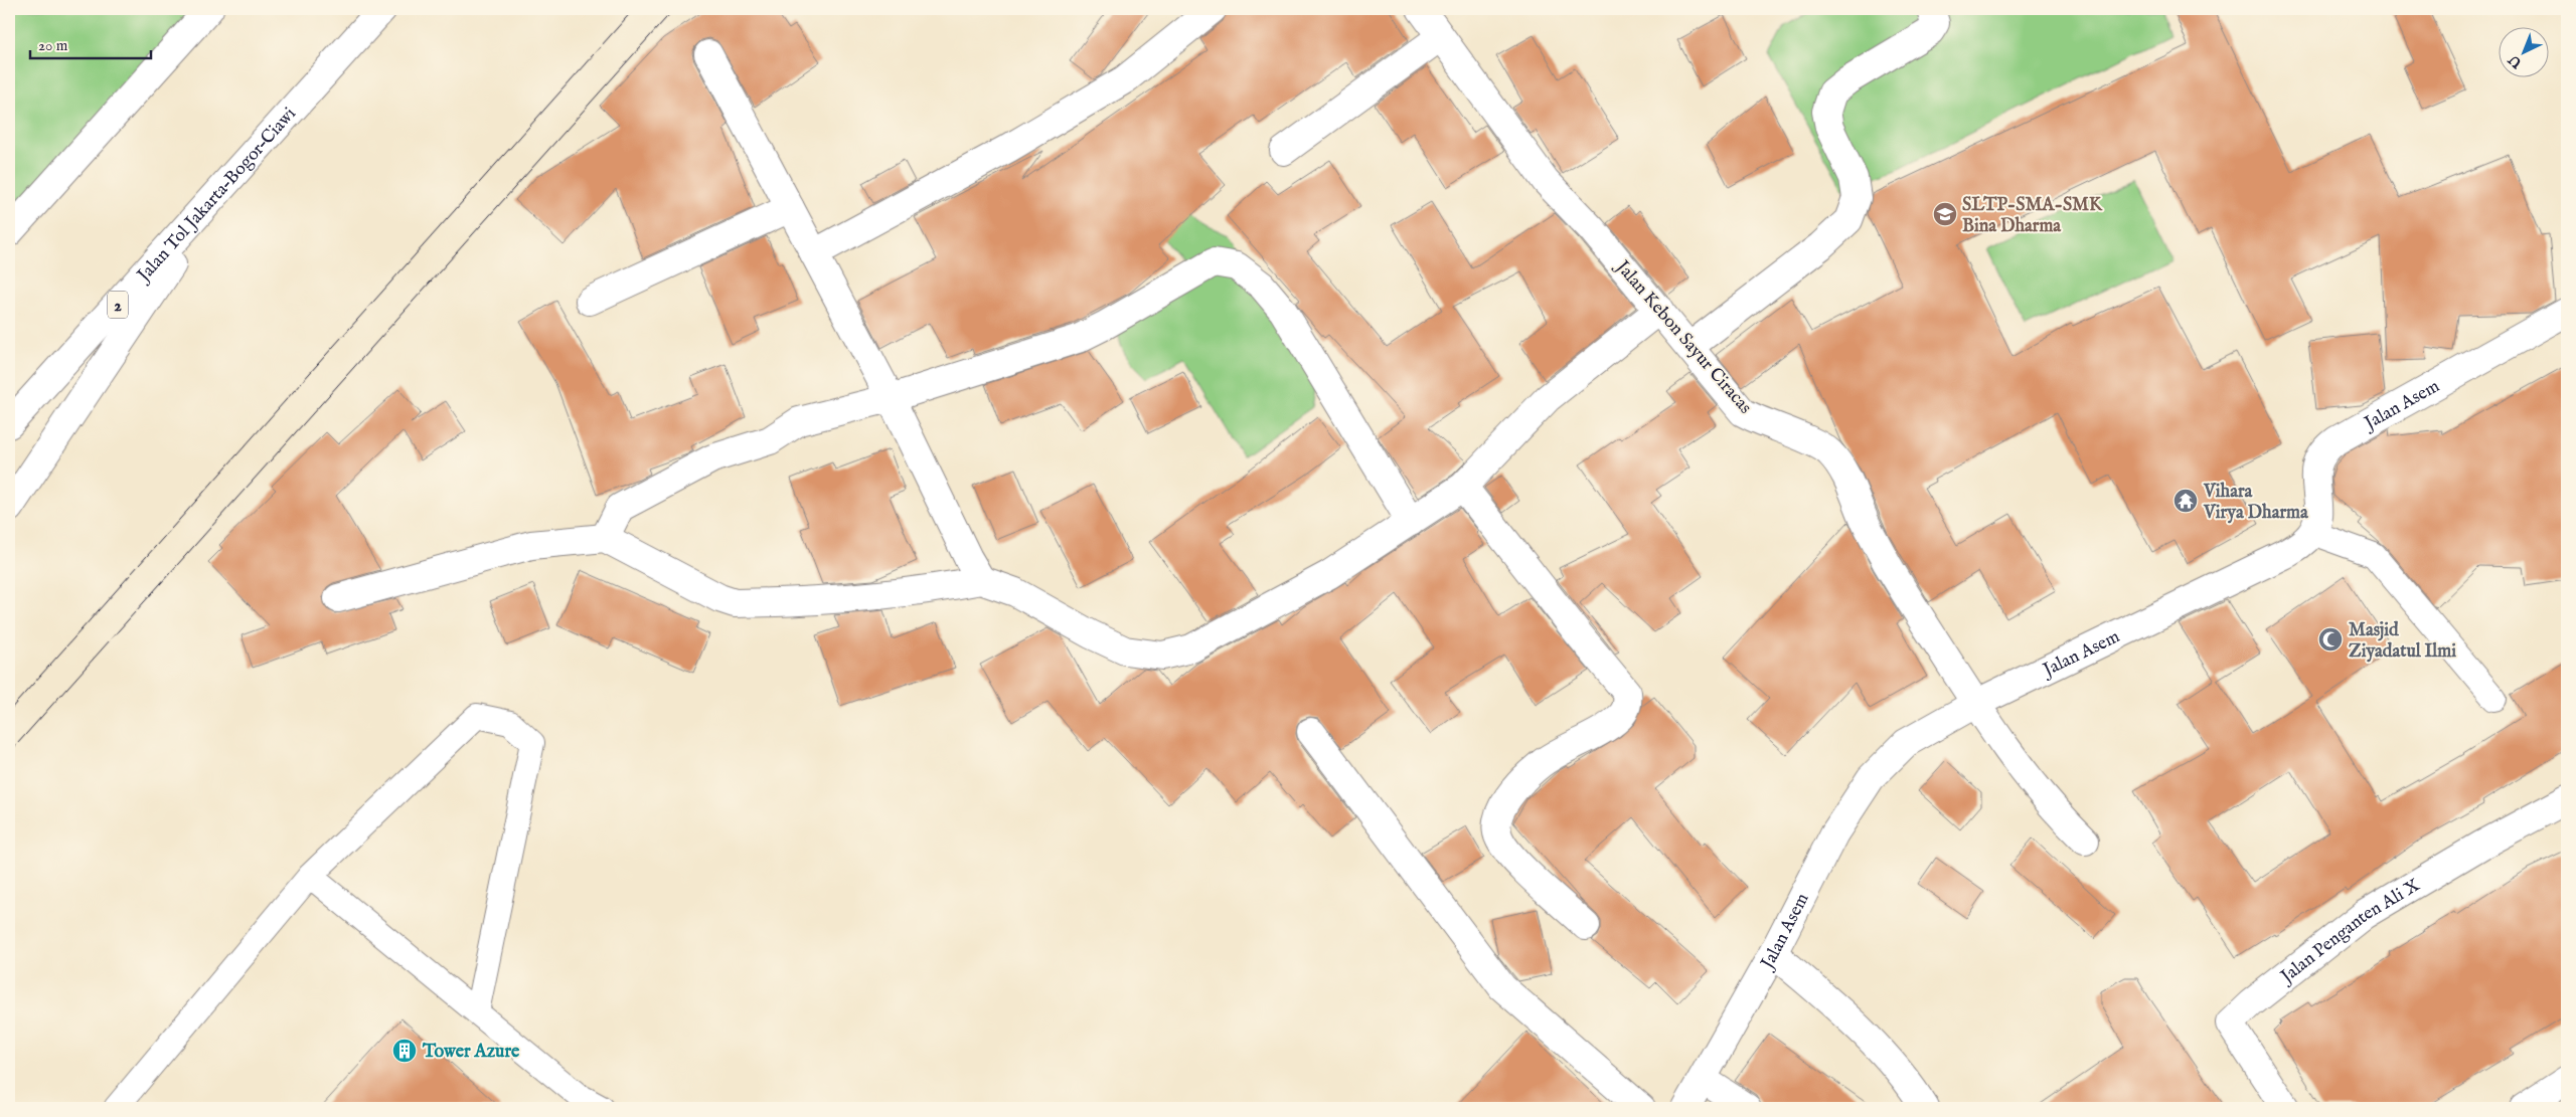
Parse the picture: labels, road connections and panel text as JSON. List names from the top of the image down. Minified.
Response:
{"streets":{"main road":["Jalan Tol Jakarta–Bogor–Ciawi","2","Jalan Kebon Sayur Ciracas","Jalan Asem","Jalan Penganten Ali X"]},"crossings":[["Jalan Kebon Sayur Ciracas","Jalan Asem"]],"places":{"school or university":["SLTP-SMA-SMK Bina Dharma"],"temple":["Vihara Virya Dharma"],"mosque":["Masjid Ziyadatul Ilmi"],"building":["Tower Azure"]},"scale_bar":"20 m","north":"bottom left"}
